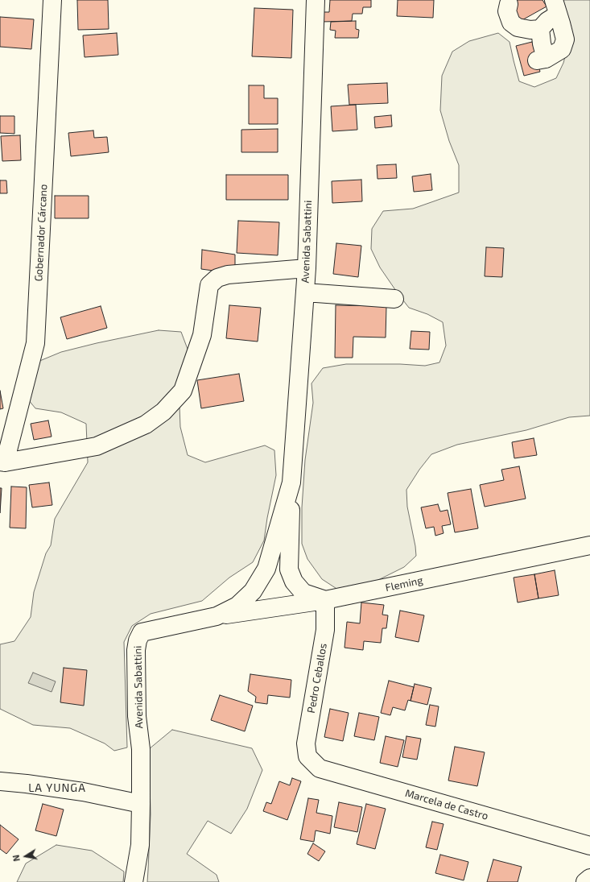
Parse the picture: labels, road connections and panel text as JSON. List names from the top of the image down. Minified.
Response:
{"streets":{"street":["Gobernador Cárcano","Avenida Sabattini","Fleming","Pedro Ceballos","Marcela de Castro"]},"crossings":[["Avenida Sabattini","Fleming"],["Avenida Sabattini","Pedro Ceballos"],["Fleming","Pedro Ceballos"],["Pedro Ceballos","Marcela de Castro"]],"districts":["LA YUNGA"],"north":"left"}
